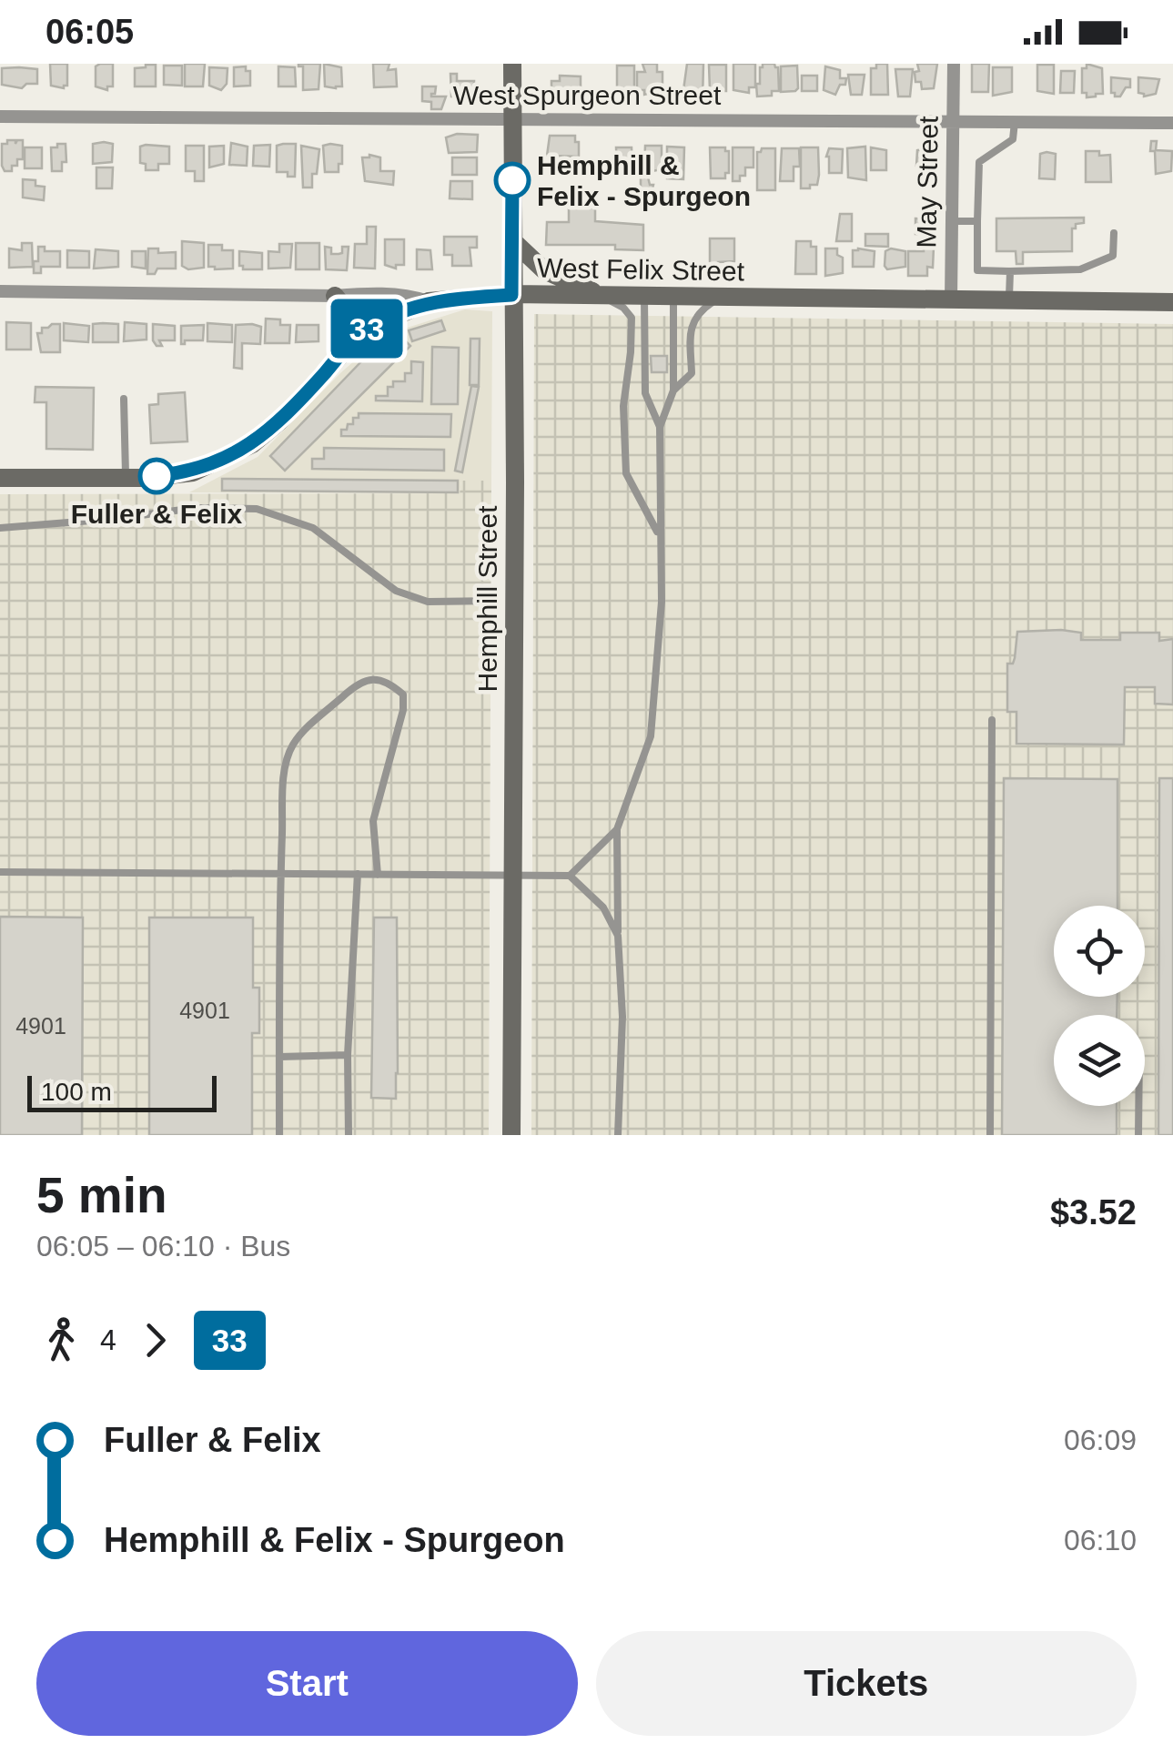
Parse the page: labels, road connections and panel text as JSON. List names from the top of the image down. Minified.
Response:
{"streets":{"street":["West Spurgeon Street","May Street","West Felix Street","Hemphill Street"]},"crossings":[["West Spurgeon Street","May Street"],["West Spurgeon Street","Hemphill Street"],["May Street","West Felix Street"],["West Felix Street","Hemphill Street"]],"places":["Hemphill & Felix - Spurgeon","Fuller & Felix"],"lines":["bus line 33"],"house_numbers":["4901","4901"],"scale_bar":"100 m","page":{"status":"06:05","on_map":"33","scale":"100 m","heading":["5 min","06:05 – 06:10 · Bus","$3.52"],"legs":["4","33"],"list":[{"name":"Fuller & Felix","value":"06:09"},{"name":"Hemphill & Felix - Spurgeon","value":"06:10"}],"buttons":["Start","Tickets"]}}
